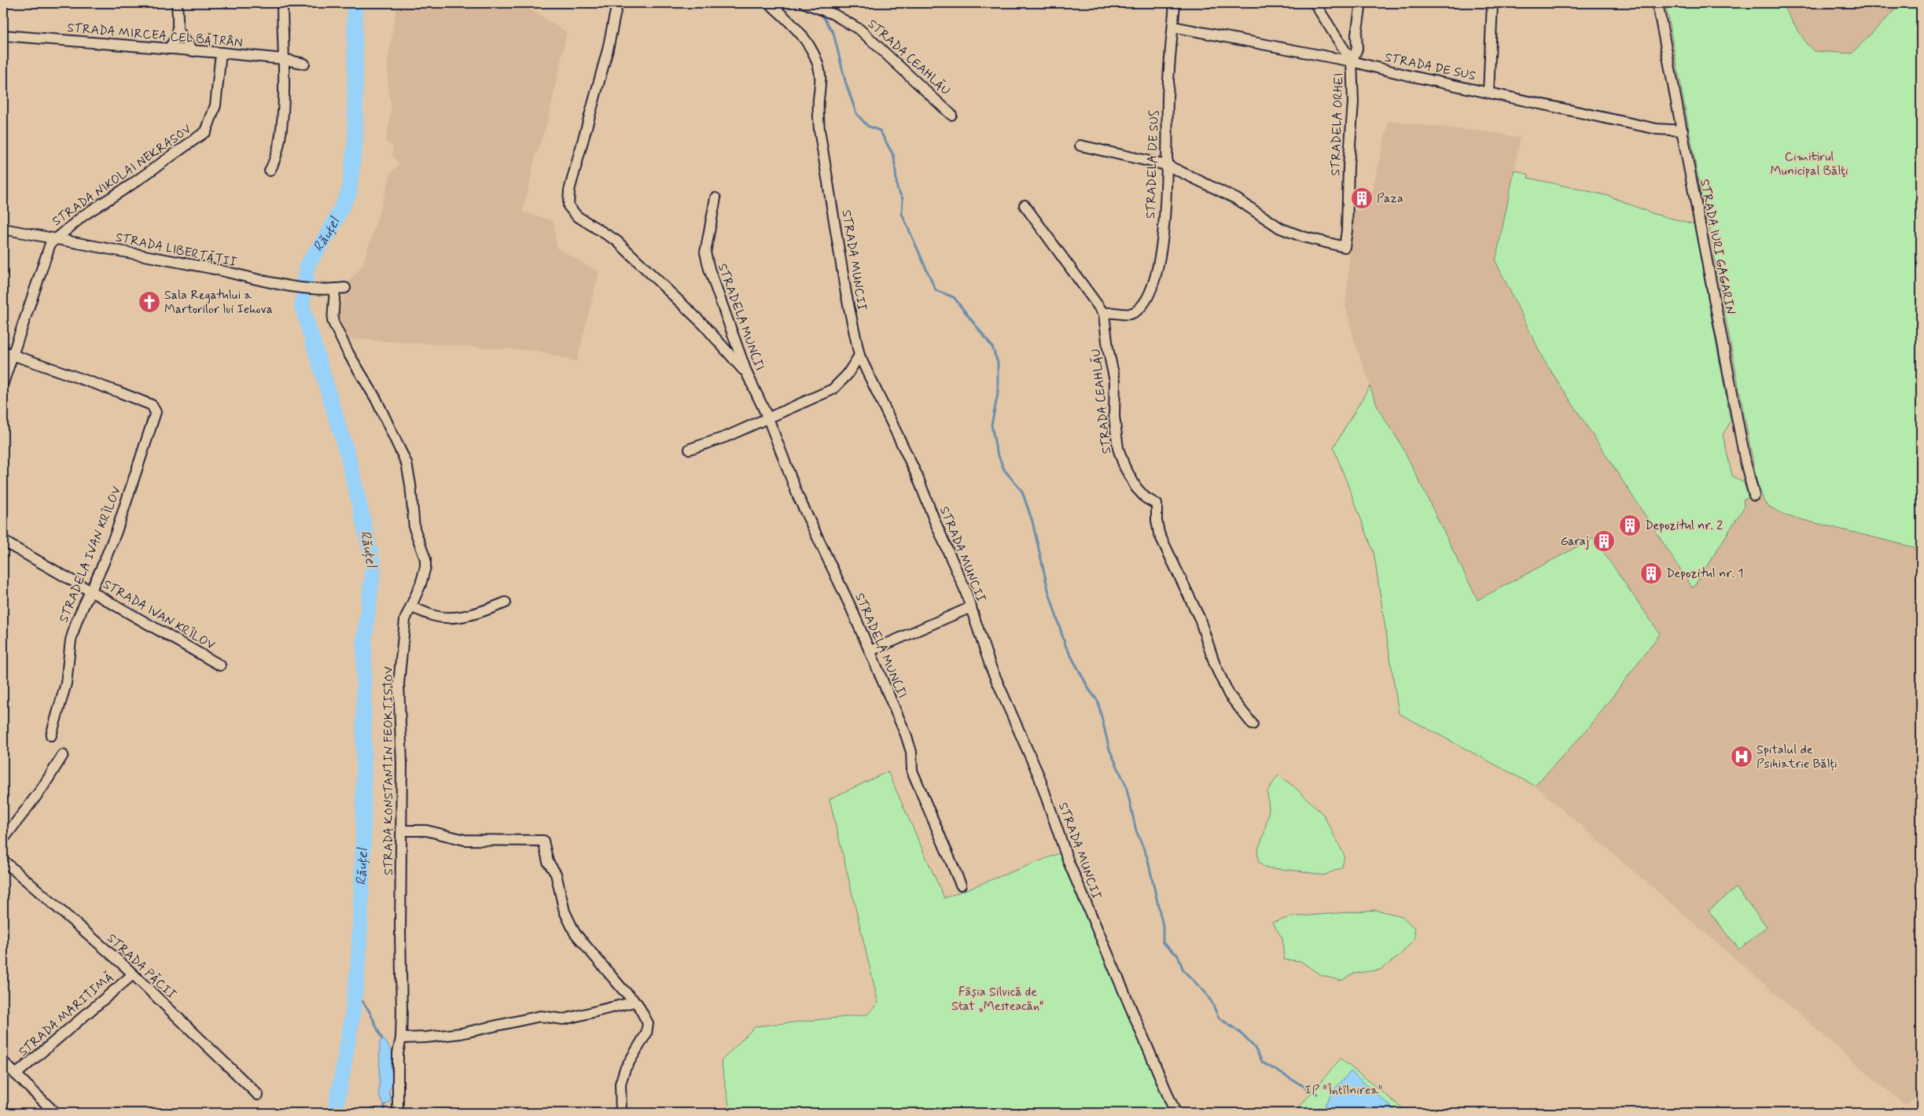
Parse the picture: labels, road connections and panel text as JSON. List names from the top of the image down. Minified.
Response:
{"streets":{"street":["STRADA MIRCEA CEL BĂTRÂN","STRADA CEAHLĂU","STRADA DE SUS","STRADELA ORHEI","STRADELA DE SUS","STRADA NIKOLAI NEKRASOV","STRADA IURI GAGARIN","STRADA LIBERTĂȚII","STRADA MUNCII","STRADELA MUNCII","STRADELA IVAN KRÎLOV","STRADA IVAN KRÎLOV","STRADA KONSTANTIN FEOKTISTOV","STRADA PĂCII","STRADA MARITIMĂ"]},"crossings":[["STRADA MIRCEA CEL BĂTRÂN","STRADA NIKOLAI NEKRASOV"],["STRADA CEAHLĂU","STRADELA DE SUS"],["STRADA DE SUS","STRADELA ORHEI"],["STRADA DE SUS","STRADELA DE SUS"],["STRADA DE SUS","STRADA IURI GAGARIN"],["STRADELA ORHEI","STRADELA DE SUS"],["STRADA NIKOLAI NEKRASOV","STRADA LIBERTĂȚII"],["STRADA NIKOLAI NEKRASOV","STRADELA IVAN KRÎLOV"],["STRADA LIBERTĂȚII","STRADA KONSTANTIN FEOKTISTOV"],["STRADELA IVAN KRÎLOV","STRADA IVAN KRÎLOV"],["STRADA PĂCII","STRADA MARITIMĂ"]],"water":["Răuțel"],"parks":["Cimitirul Municipal Bălţi","Fâșia Silvică de Stat „Mesteacăn“","IP \"Întîlnirea\""],"places":{"building":["Paza","Depozitul nr. 2","Garaj","Depozitul nr. 1"],"church":["Sala Regatului a Martorilor lui Iehova"],"hospital":["Spitalul de Psihiatrie Bălți"]}}
